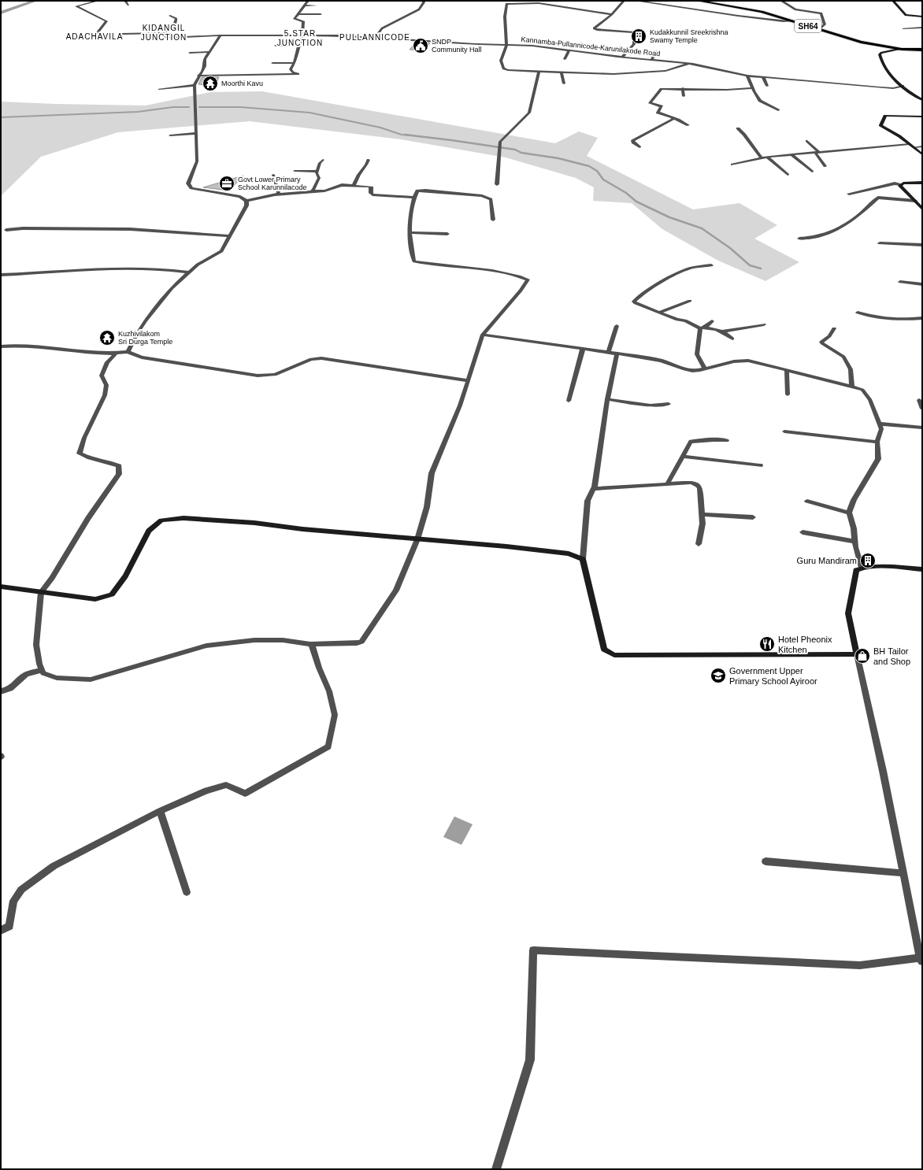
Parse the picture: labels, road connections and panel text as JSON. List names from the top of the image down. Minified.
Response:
{"streets":{"main road":["SH64"],"street":["Kannamba-Pullannicode-Karunilakode Road"]},"districts":["KIDANGIL JUNCTION","5 STAR JUNCTION","ADACHAVILA","PULLANNICODE"],"places":{"building":["Kudakkunnil Sreekrishna Swamy Temple","Guru Mandiram"],"public building":["SNDP Community Hall"],"temple":["Moorthi Kavu","Kuzhivilakom Sri Durga Temple"],"office":["Govt Lower Primary School Karunnilacode"],"restaurant":["Hotel Pheonix Kitchen"],"shop":["BH Tailor and Shop"],"school or university":["Government Upper Primary School Ayiroor"]}}
